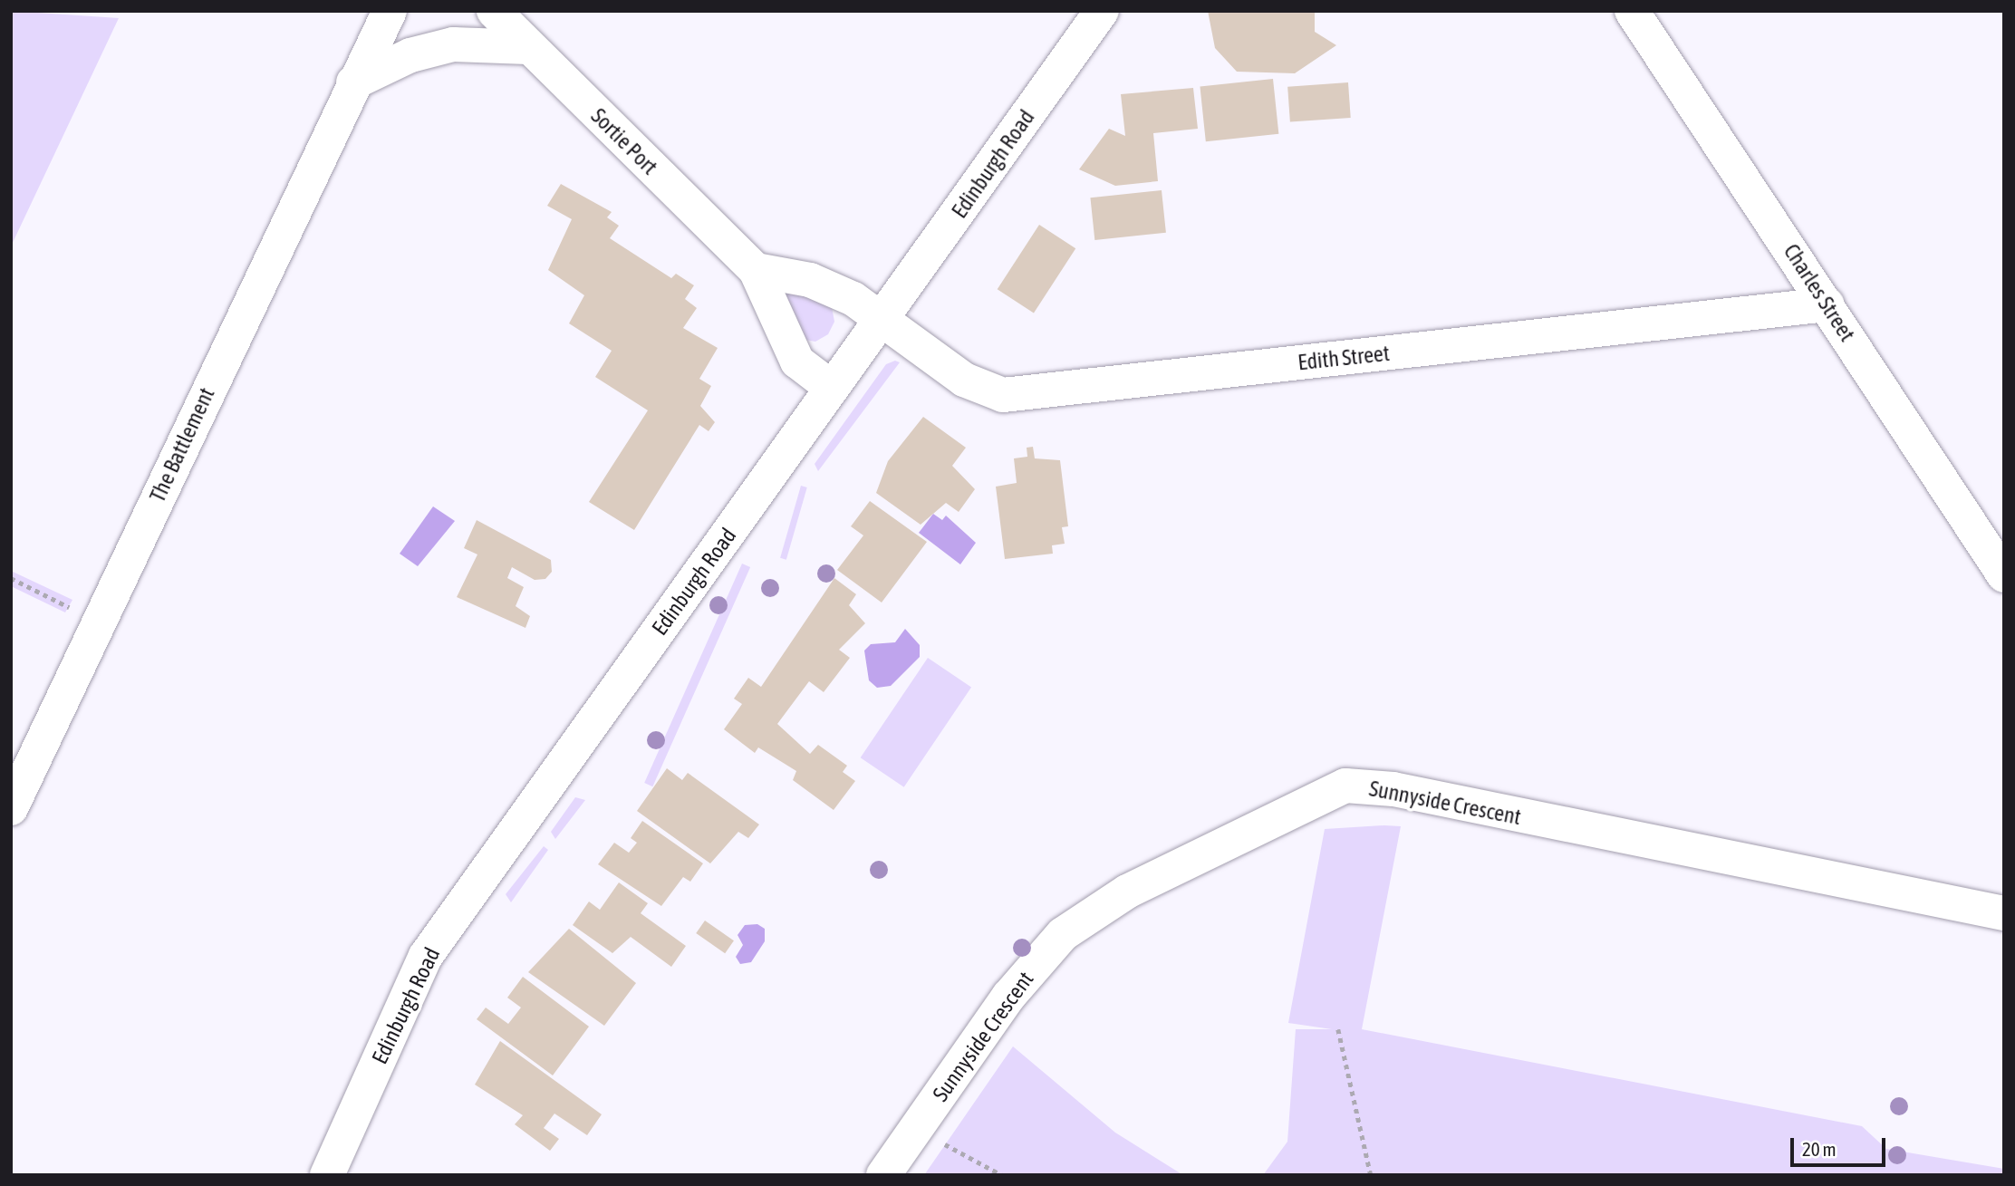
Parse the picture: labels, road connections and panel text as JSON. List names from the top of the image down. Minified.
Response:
{"streets":{"street":["Sortie Port","Edinburgh Road","Charles Street","Edith Street","The Battlement","Sunnyside Crescent"]},"crossings":[["Sortie Port","Edinburgh Road"],["Edinburgh Road","Edith Street"],["Charles Street","Edith Street"]],"scale_bar":"20 m"}
